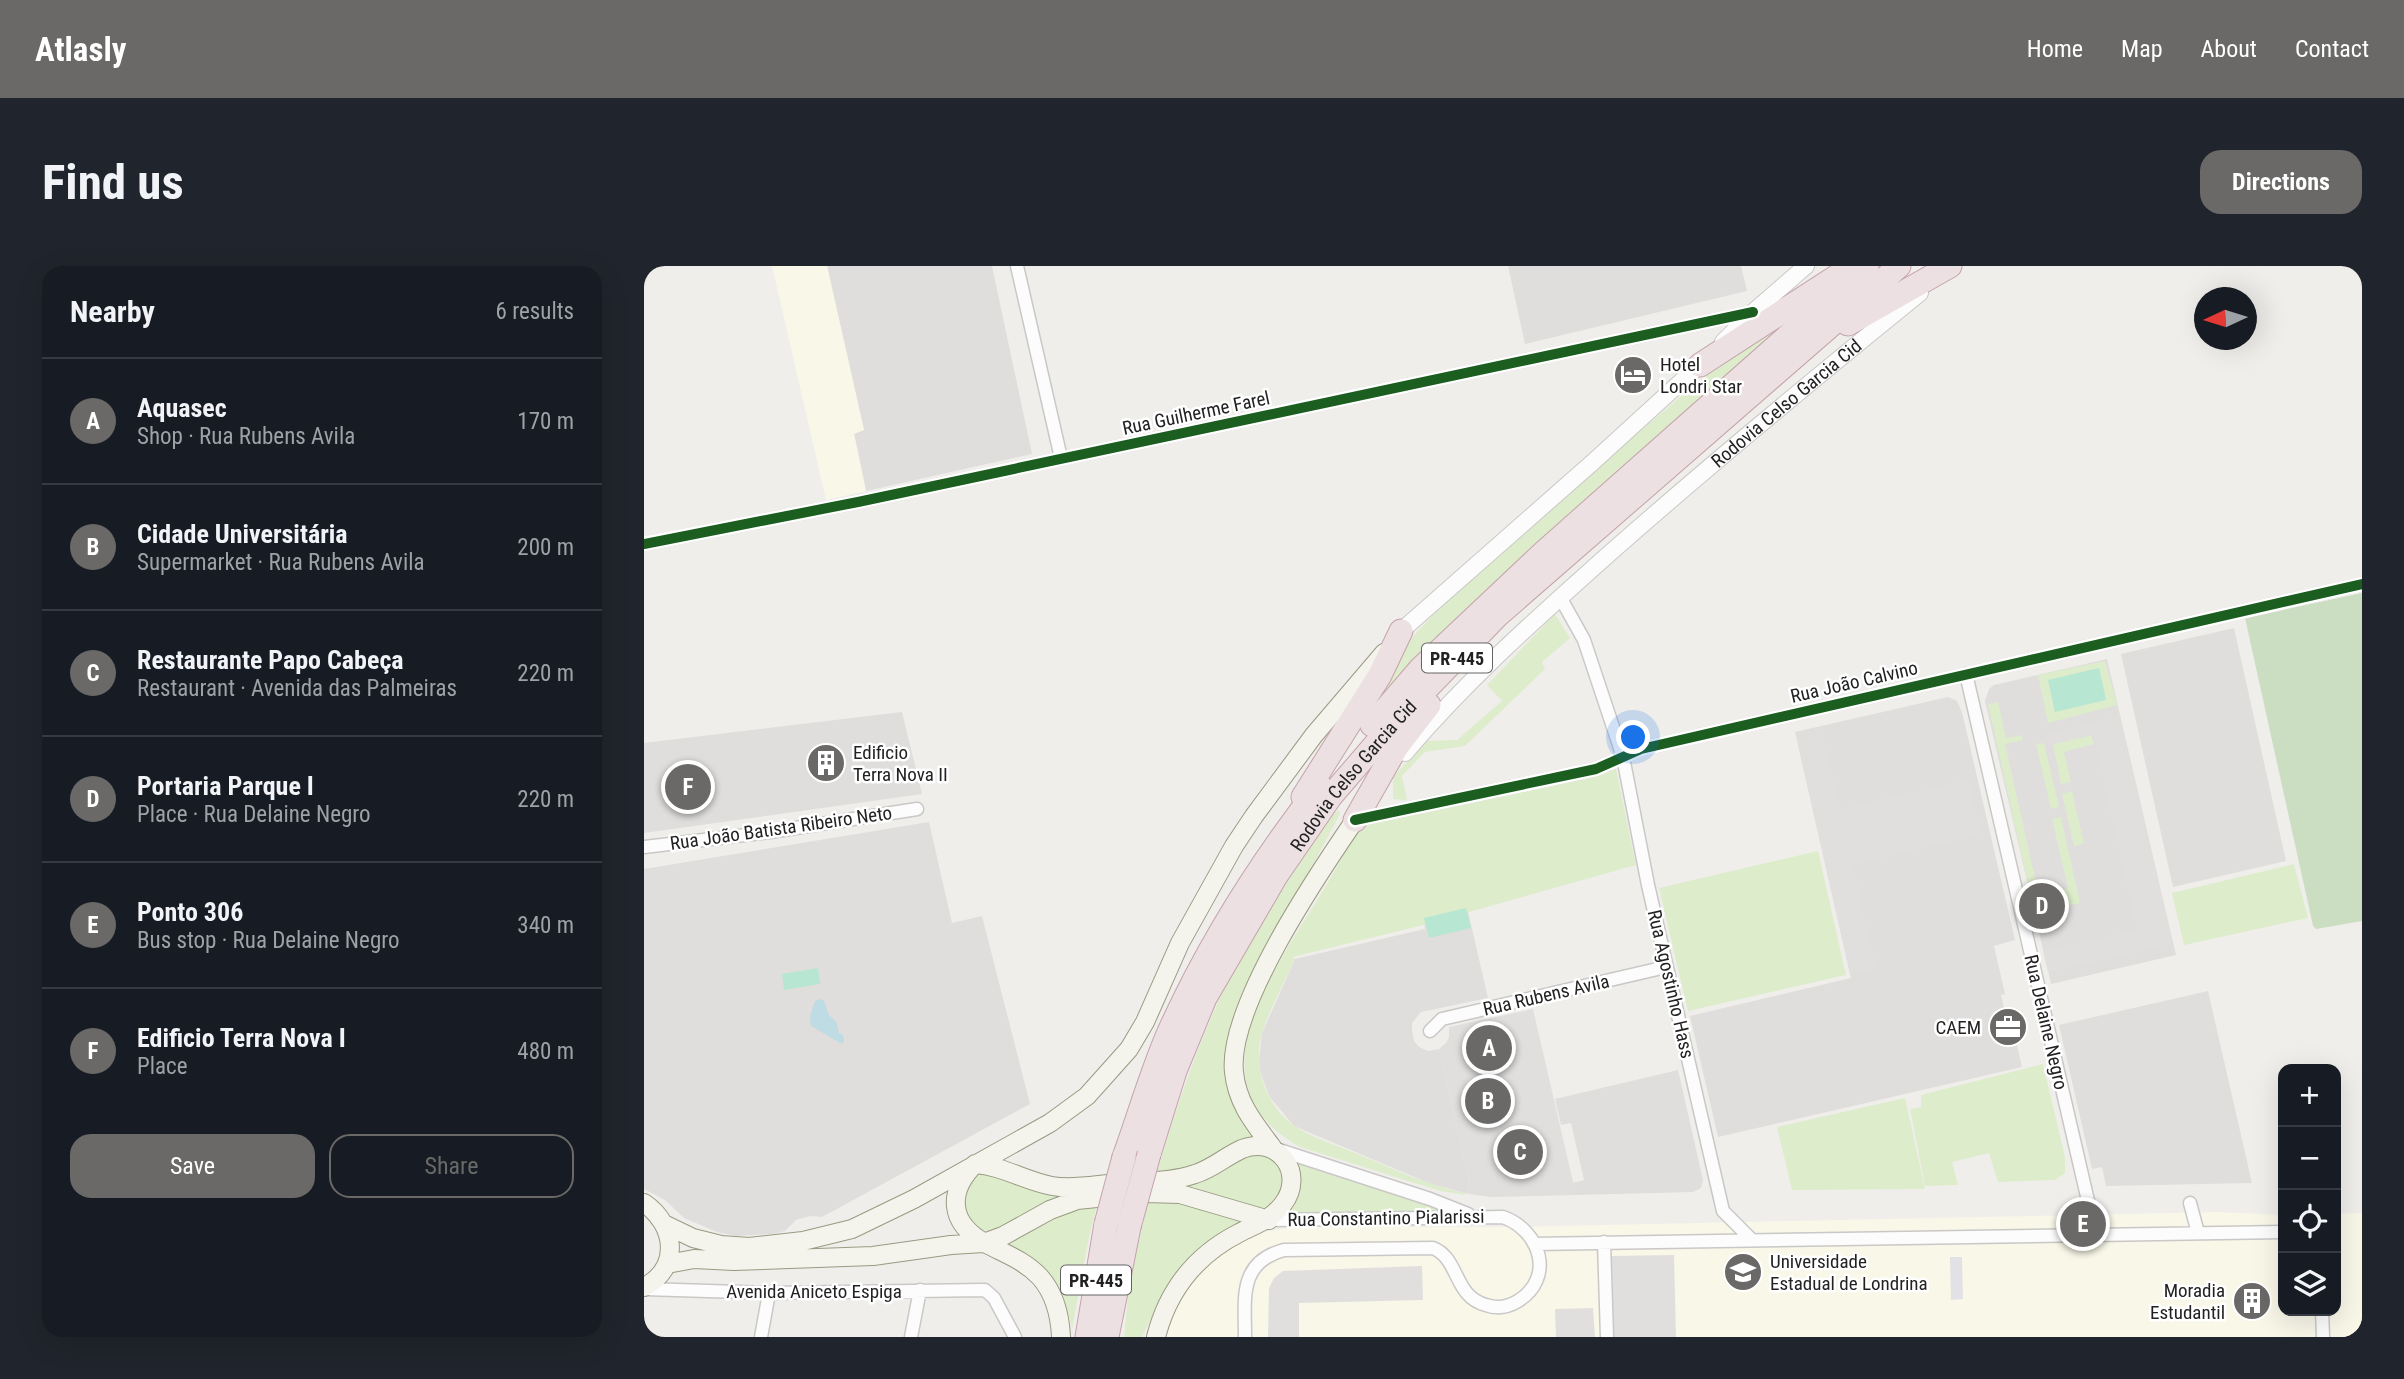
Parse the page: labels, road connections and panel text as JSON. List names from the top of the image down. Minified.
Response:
{"streets":{"highway":["Rodovia Celso Garcia Cid","PR-445"],"street":["Rua Guilherme Farel","Rua João Calvino","Rua João Batista Ribeiro Neto","Rua Agostinho Hass","Rua Rubens Avila","Rua Delaine Negro","Rua Constantino Pialarissi","Avenida Aniceto Espiga"]},"crossings":[["Rodovia Celso Garcia Cid","Rua João Calvino"],["Rodovia Celso Garcia Cid","Rua Agostinho Hass"],["Rodovia Celso Garcia Cid","Rua Constantino Pialarissi"],["Rua Guilherme Farel","PR-445"],["Rua João Calvino","Rua Agostinho Hass"],["Rua João Calvino","Rua Delaine Negro"],["Rua Agostinho Hass","Rua Rubens Avila"]],"places":{"hotel":["Hotel Londri Star"],"building":["Edificio Terra Nova II","Moradia Estudantil"],"office":["CAEM"],"school or university":["Universidade Estadual de Londrina"]},"north":"left","page":{"header":"Atlasly","nav":["Home","Map","About","Contact"],"buttons":["Directions",["Save","Share"]],"title":"Find us","heading":["Nearby","6 results"],"list":[{"mark":"A","name":"Aquasec","note":"Shop · Rua Rubens Avila","value":"170 m"},{"mark":"B","name":"Cidade Universitária","note":"Supermarket · Rua Rubens Avila","value":"200 m"},{"mark":"C","name":"Restaurante Papo Cabeça","note":"Restaurant · Avenida das Palmeiras","value":"220 m"},{"mark":"D","name":"Portaria Parque I","note":"Place · Rua Delaine Negro","value":"220 m"},{"mark":"E","name":"Ponto 306","note":"Bus stop · Rua Delaine Negro","value":"340 m"},{"mark":"F","name":"Edificio Terra Nova I","note":"Place","value":"480 m"}],"pins":["F","D","A","B","C","E"],"map_buttons":["+","−"]}}
